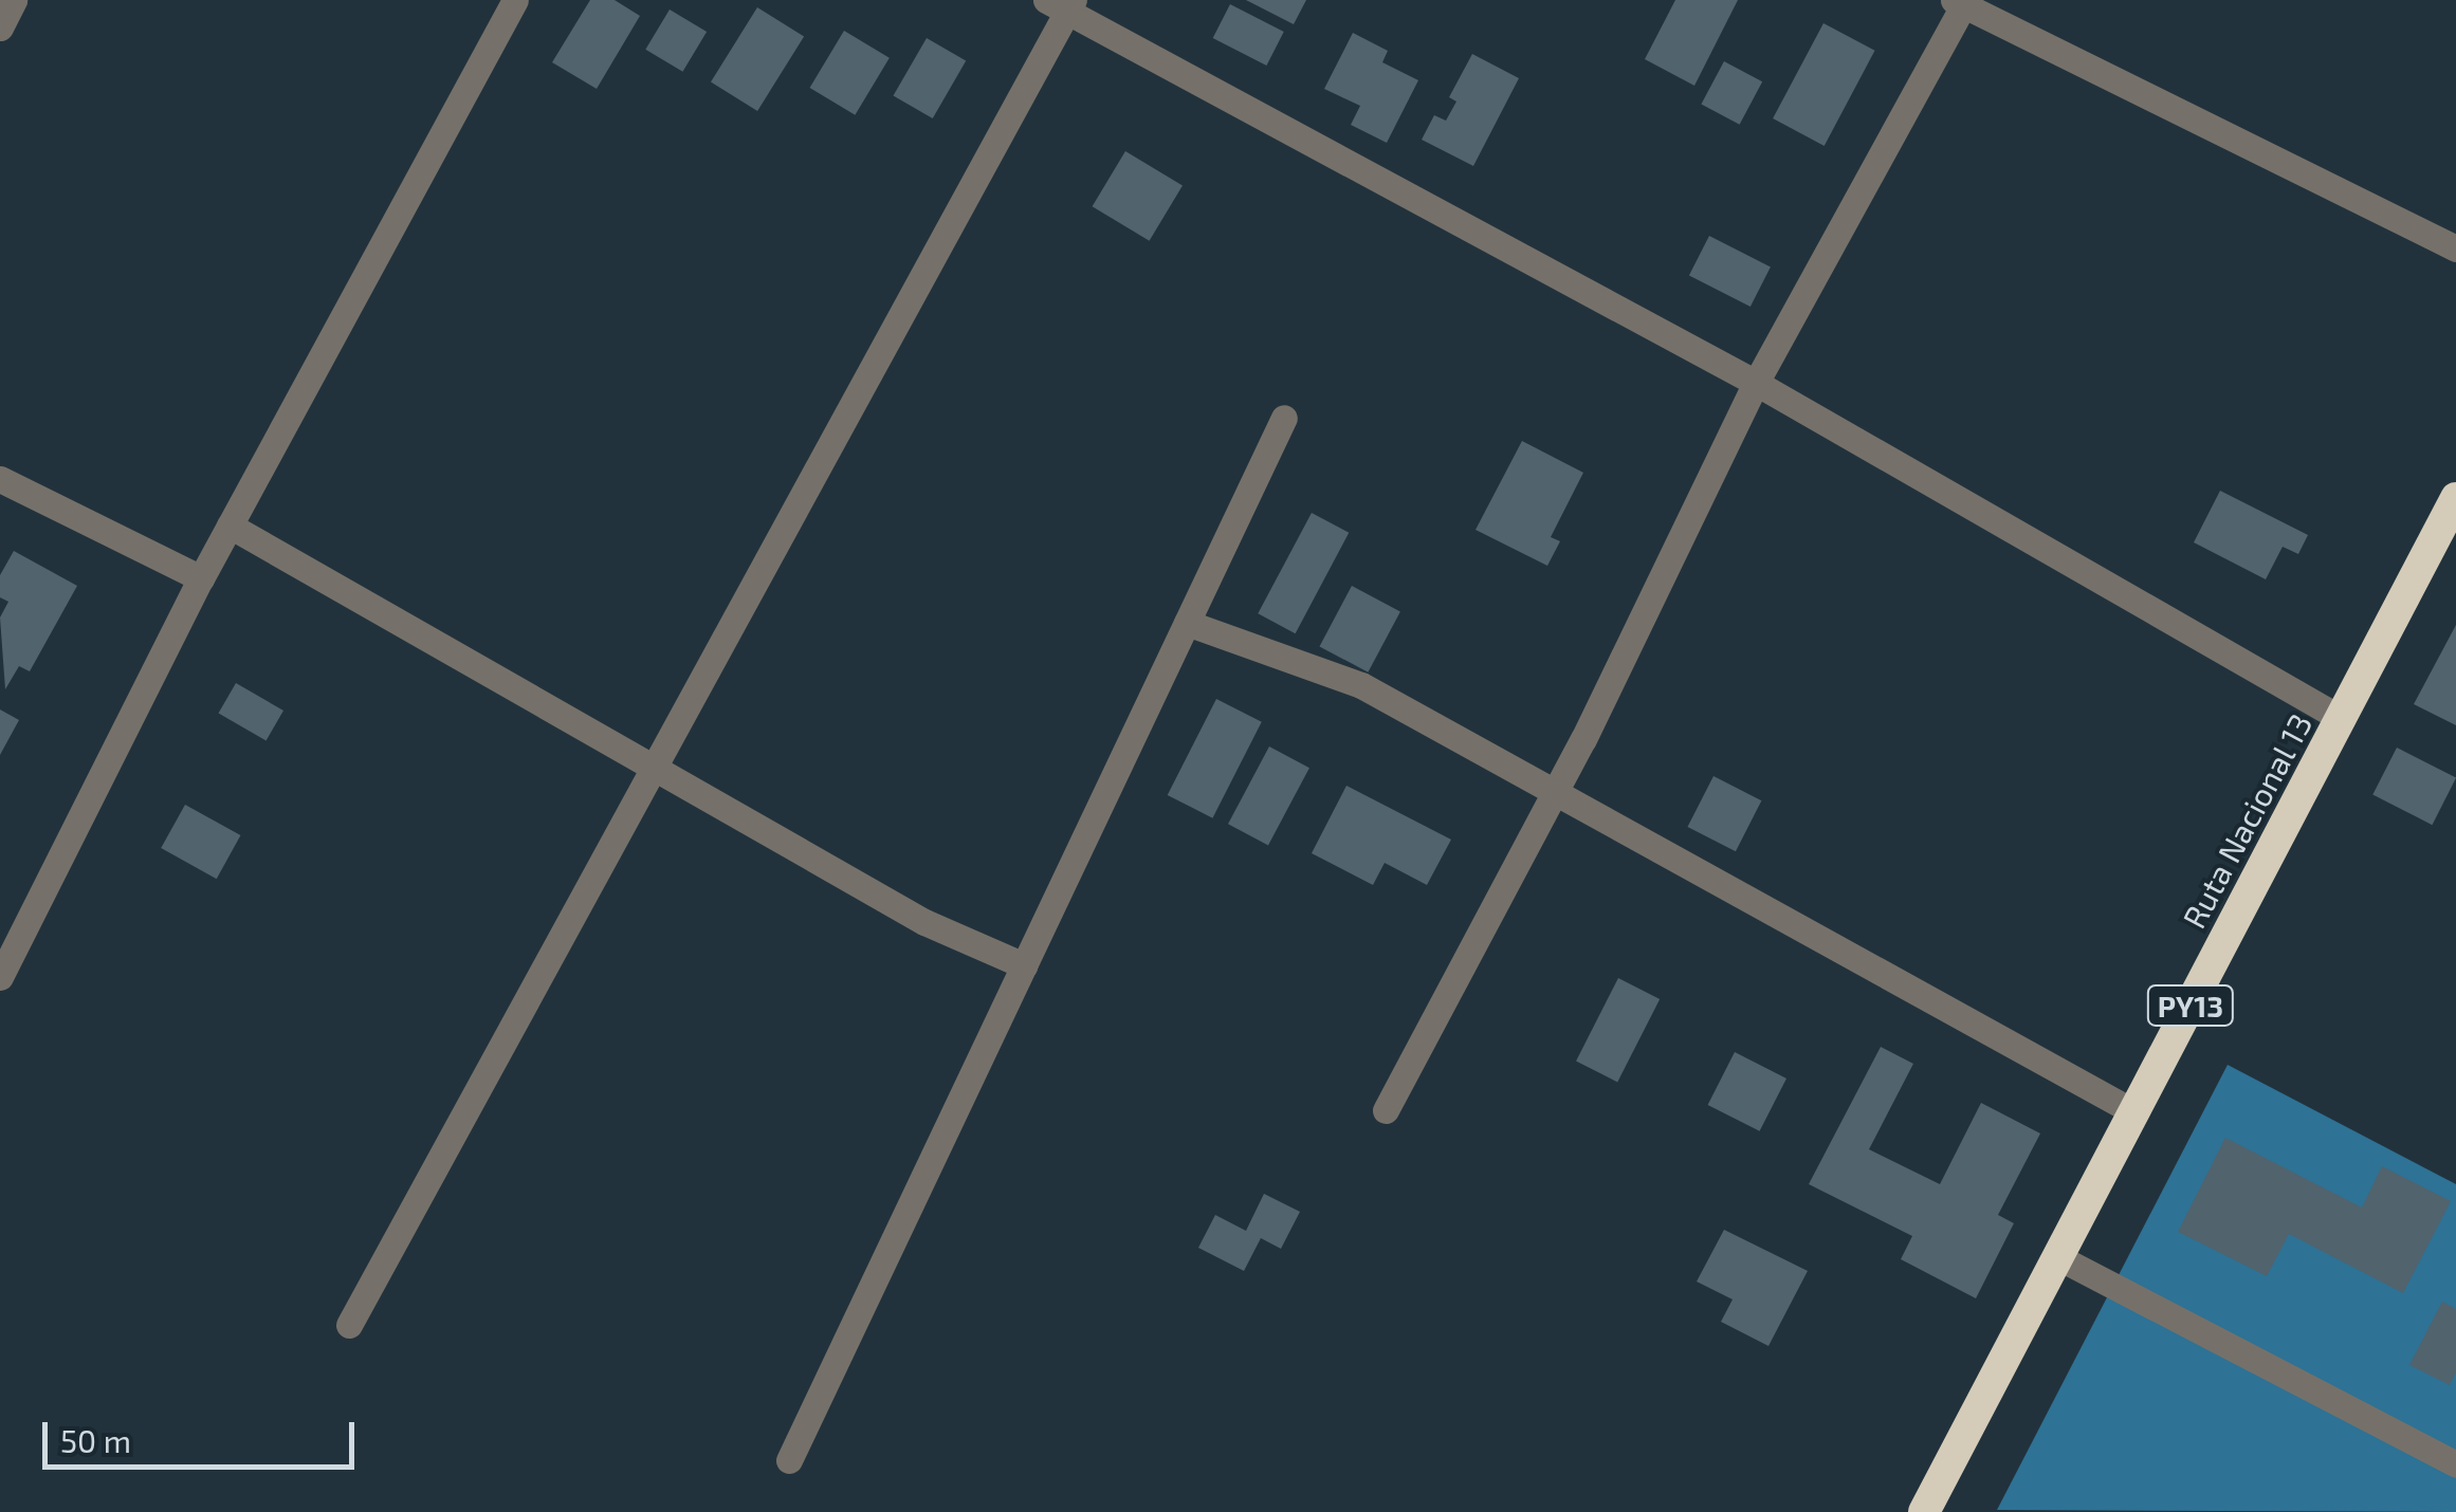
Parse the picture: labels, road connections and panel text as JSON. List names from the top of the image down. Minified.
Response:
{"streets":{"highway":["Ruta Nacional 13","PY13"]},"scale_bar":"50 m"}
